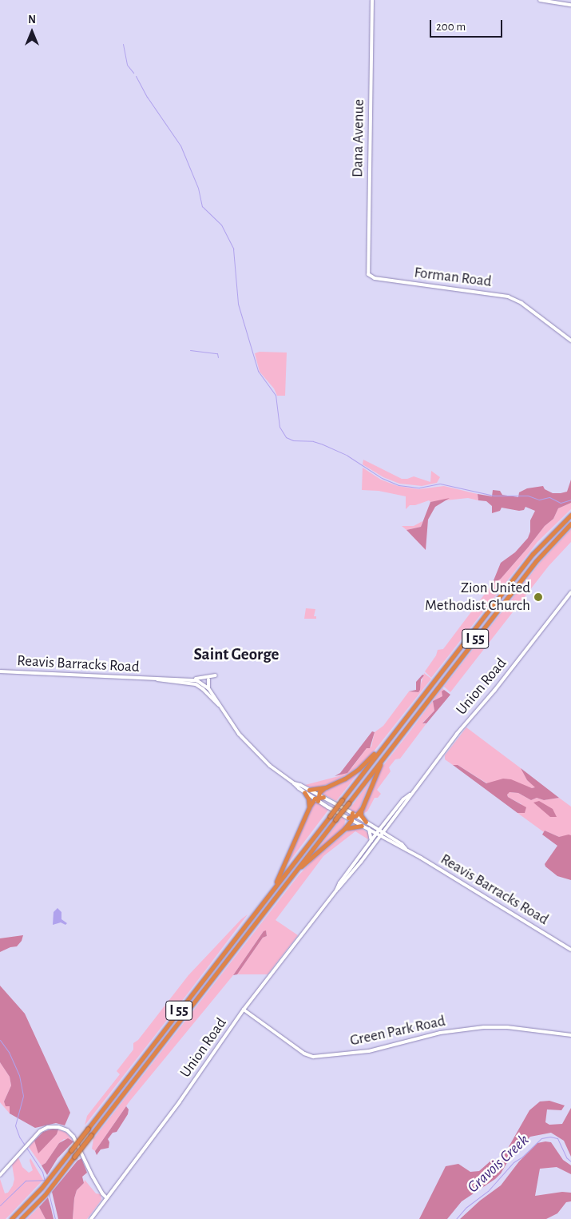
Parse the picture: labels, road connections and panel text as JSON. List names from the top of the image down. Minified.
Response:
{"streets":{"highway":["I 55"],"main road":["Dana Avenue","Forman Road","Reavis Barracks Road","Union Road","Green Park Road"]},"crossings":[["Dana Avenue","Forman Road"],["Reavis Barracks Road","Union Road"],["Union Road","Green Park Road"]],"districts":["Saint George"],"water":["Gravois Creek"],"places":["Zion United Methodist Church"],"scale_bar":"200 m","north":"top"}
